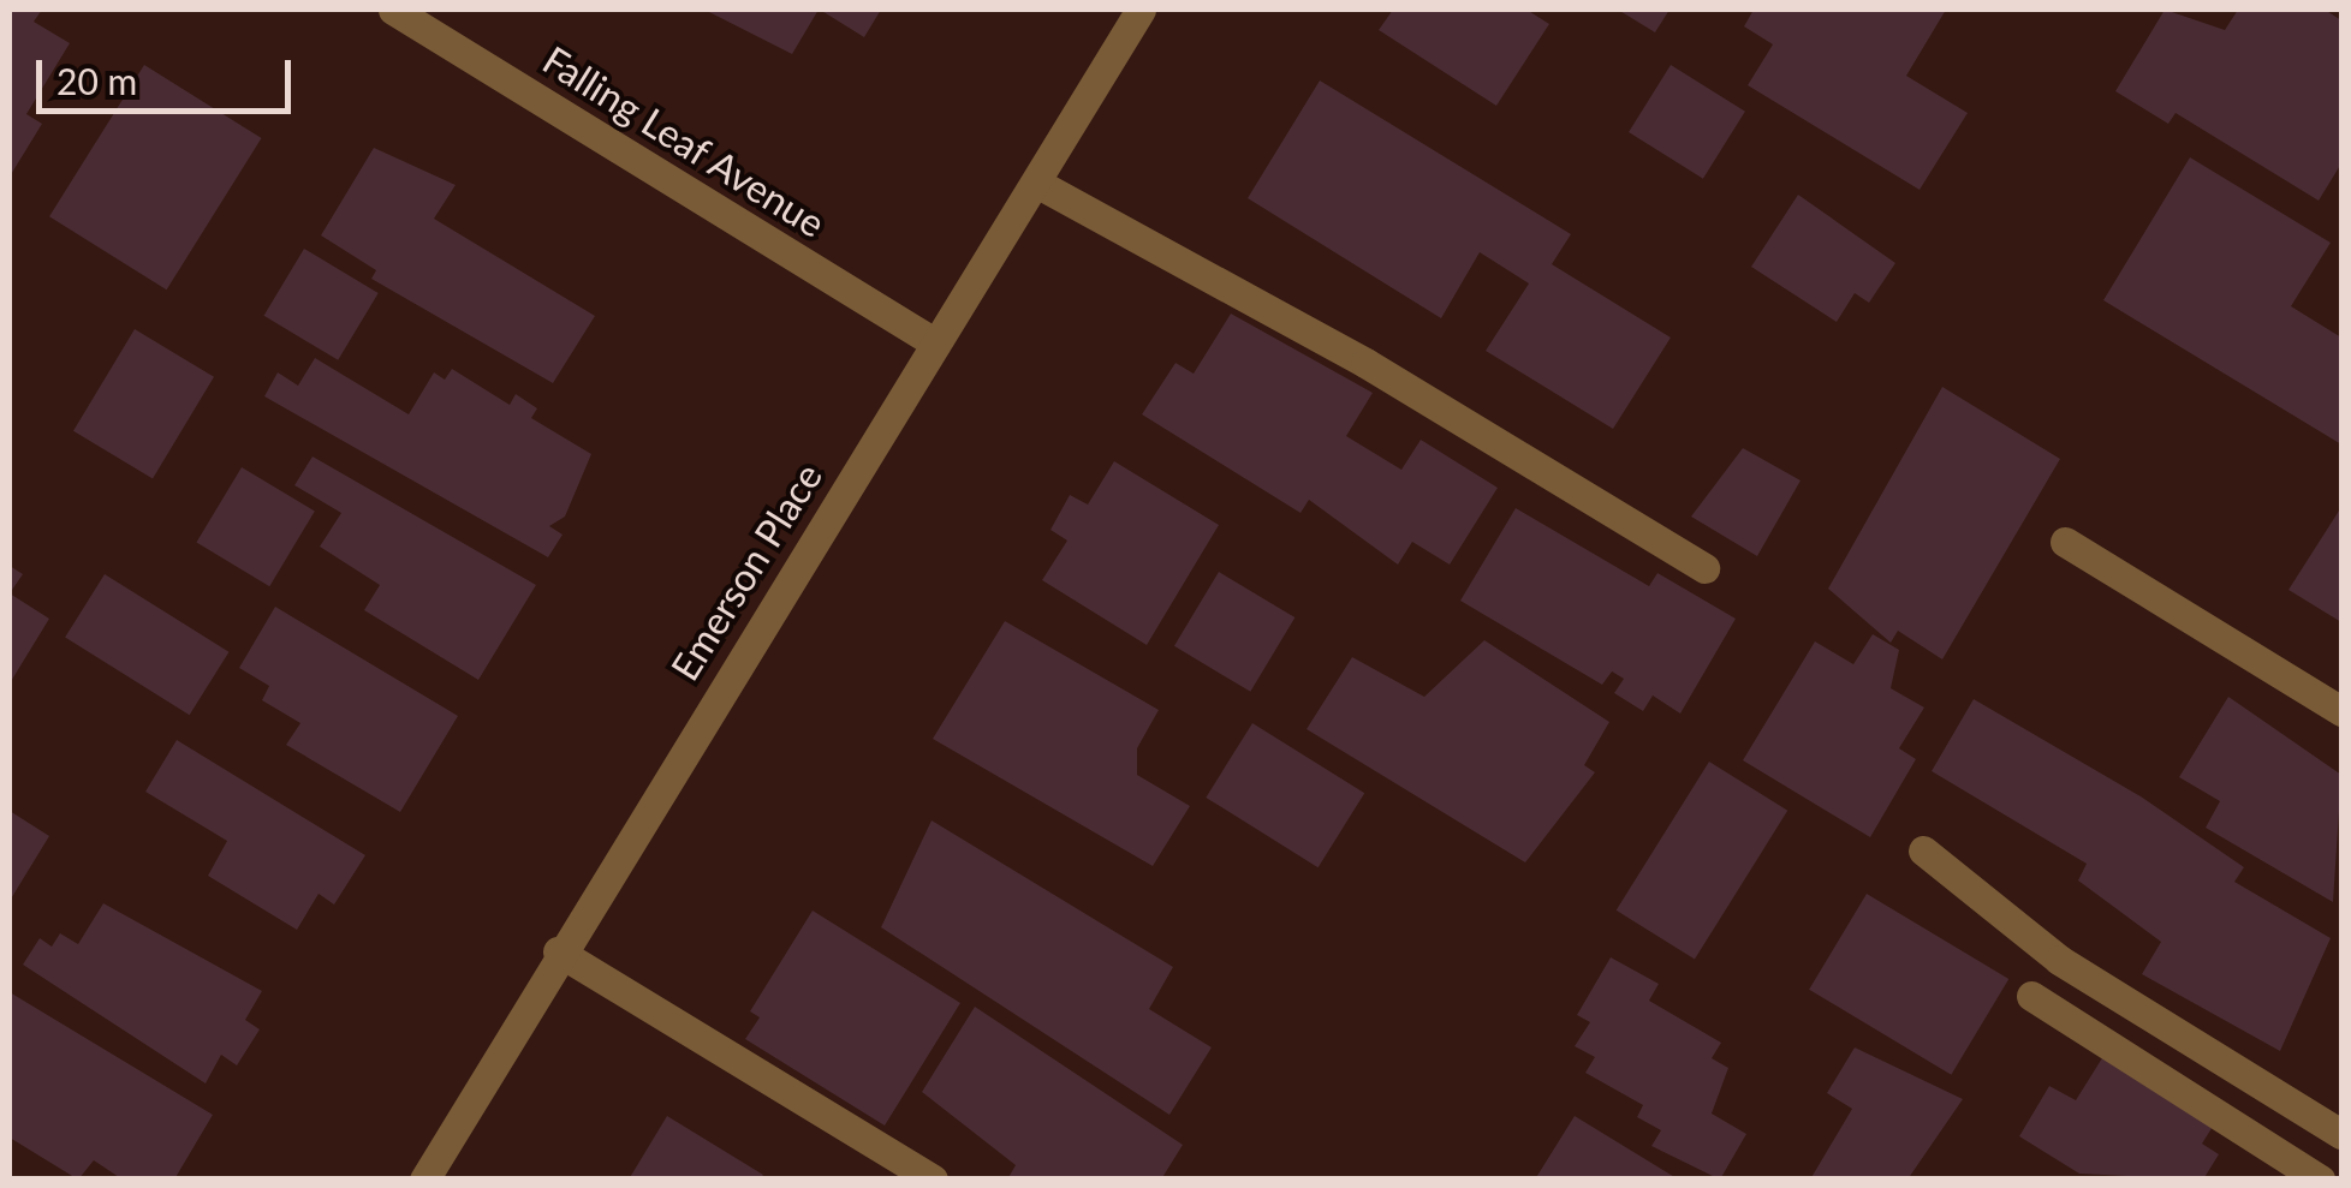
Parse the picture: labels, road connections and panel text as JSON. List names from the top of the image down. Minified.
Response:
{"streets":{"street":["Falling Leaf Avenue","Emerson Place"]},"crossings":[["Falling Leaf Avenue","Emerson Place"]],"scale_bar":"20 m"}
